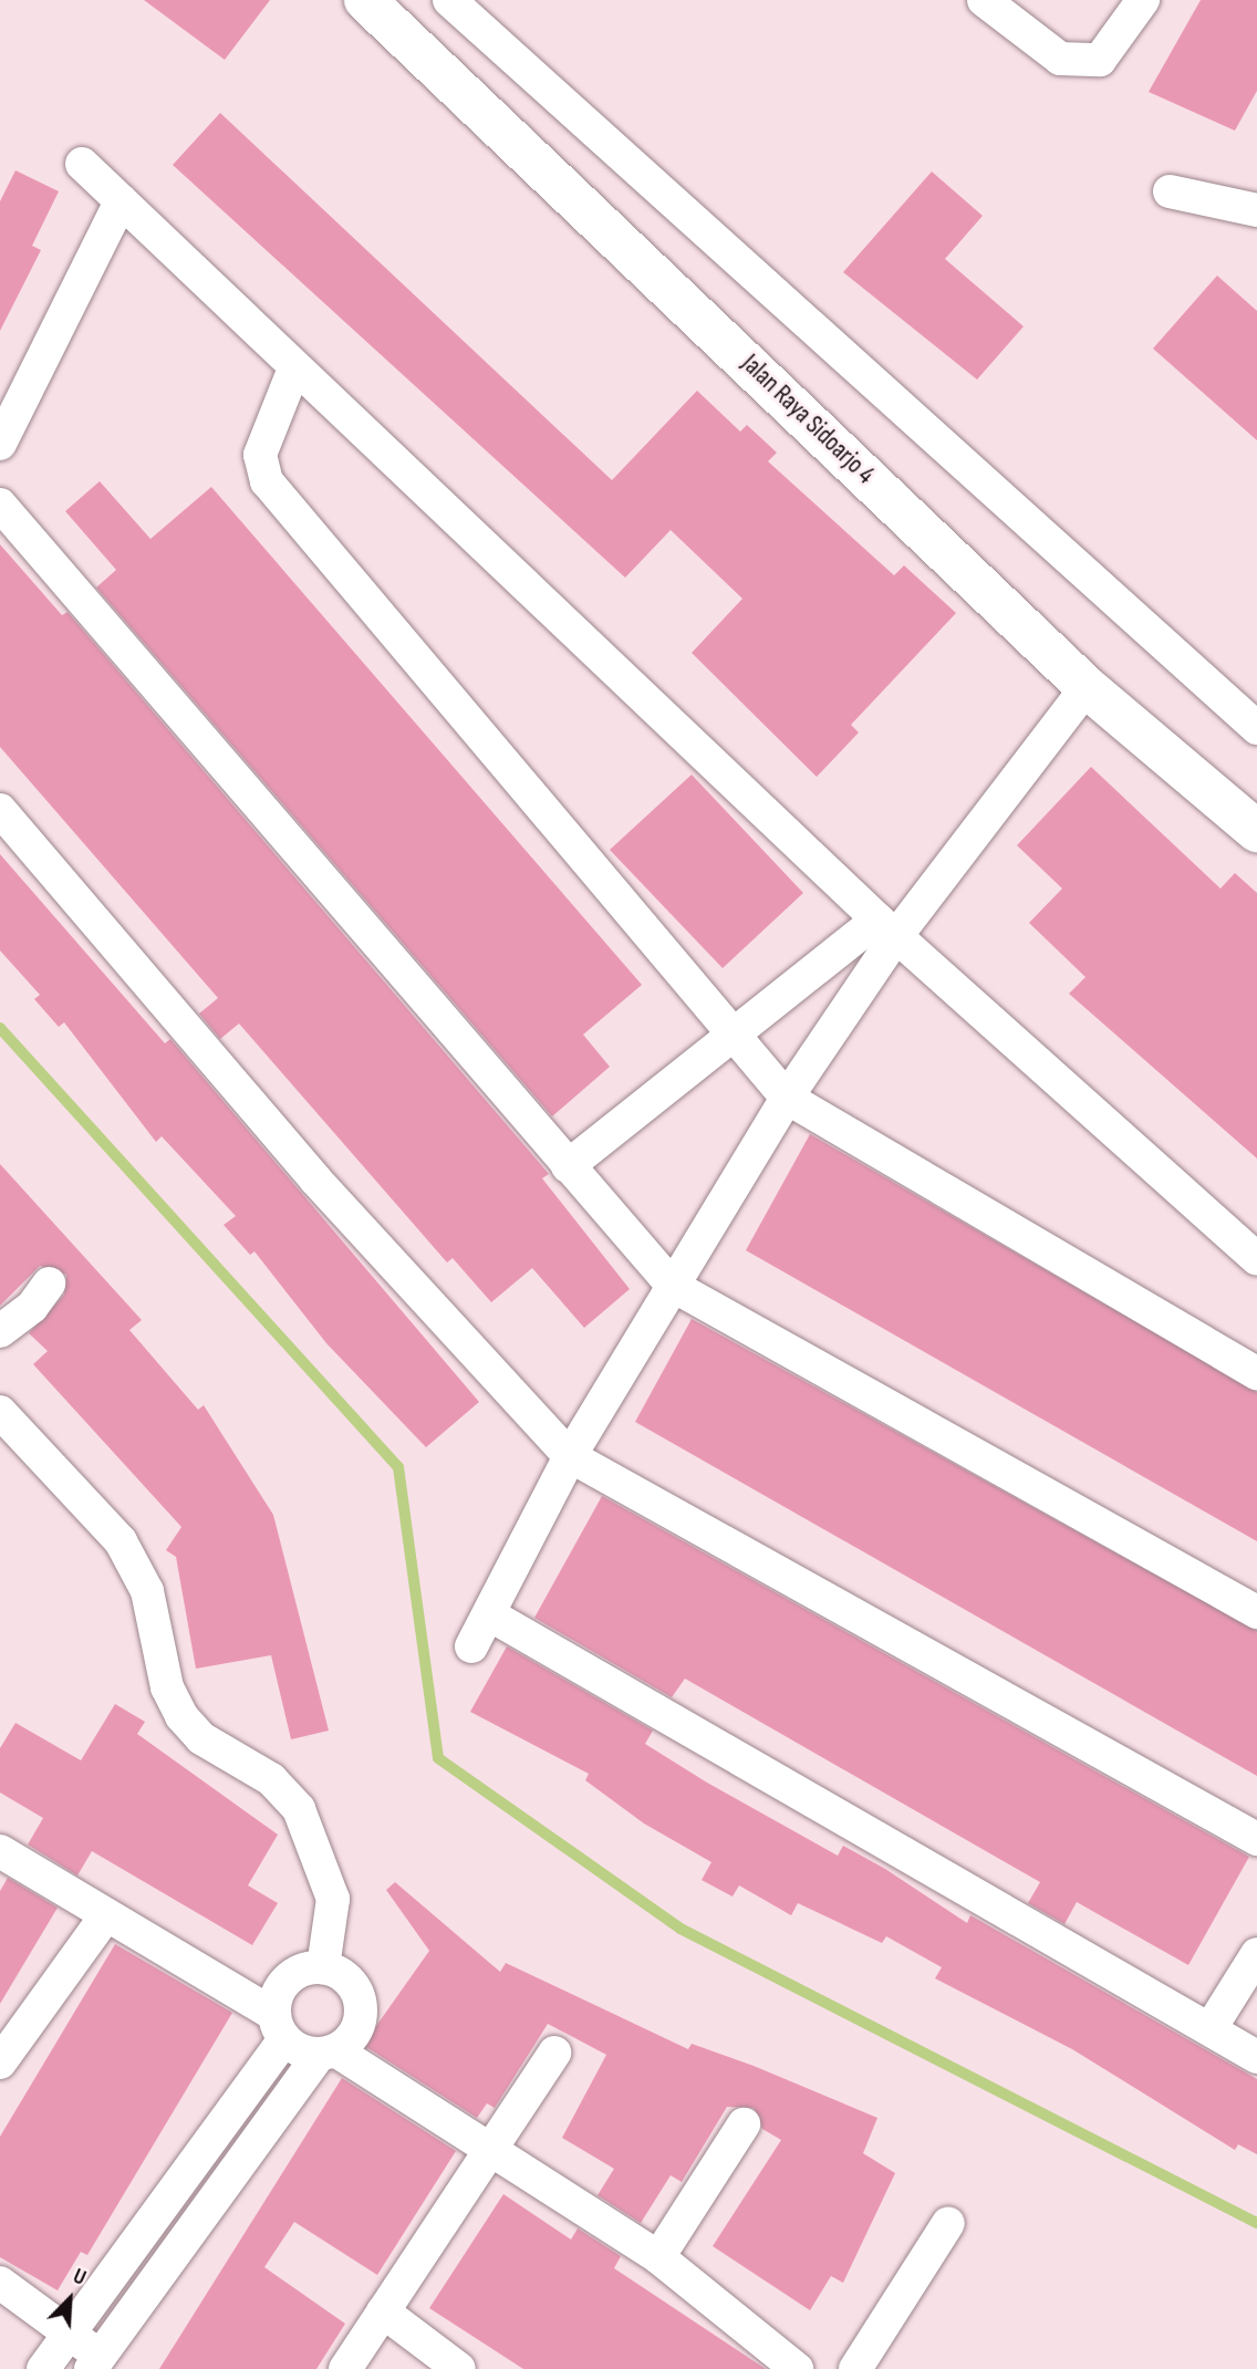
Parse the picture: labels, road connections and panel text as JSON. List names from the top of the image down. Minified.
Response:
{"streets":{"street":["Jalan Raya Sidoarjo 4"]},"north":"top right"}
